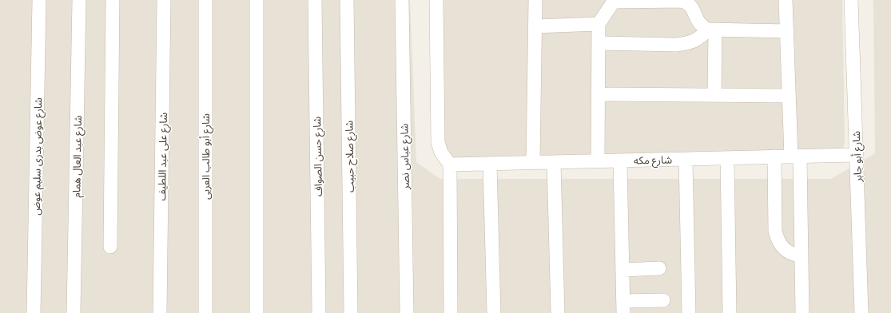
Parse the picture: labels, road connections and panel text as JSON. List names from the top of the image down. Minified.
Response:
{"streets":{"street":["شارع عوض بدرى سليم عوض","شارع عبد العال همام","شارع على عبد اللطيف","شارع أبو طالب العربى","شارع حسن الصواف","شارع صلاح حبيب","شارع عباس نصر","شارع أبو جابر","شارع مكه"]},"crossings":[["شارع أبو جابر","شارع مكه"]]}
